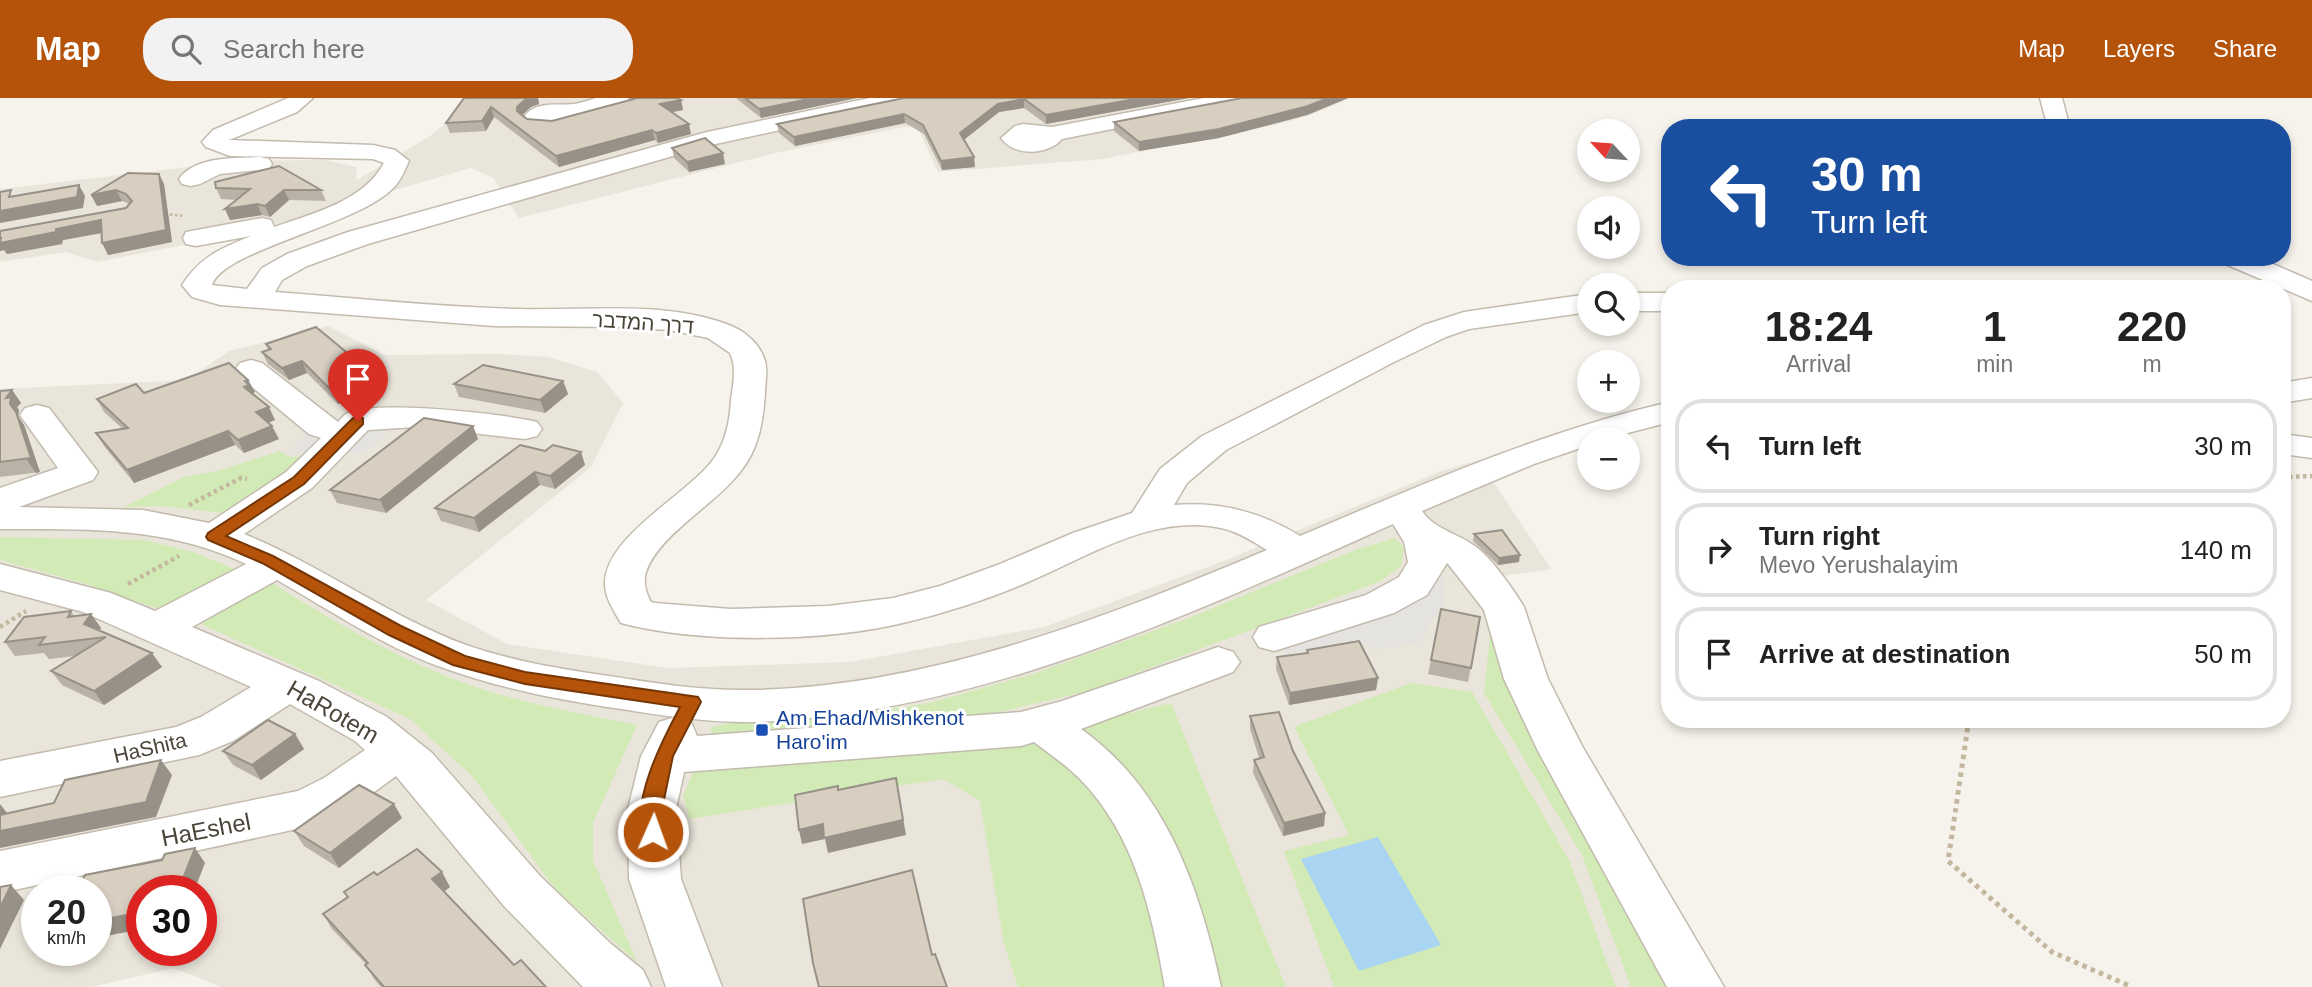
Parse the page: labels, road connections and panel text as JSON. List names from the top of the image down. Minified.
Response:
{"streets":{"street":["דרך המדבר","HaRotem","HaShita","HaEshel"]},"crossings":[["HaRotem","HaShita"],["HaRotem","HaEshel"]],"places":{"transit":["Am Ehad/Mishkenot Haro'im"]},"north":"top left","page":{"header":"Map","search":"Search here","nav":["Map","Layers","Share"],"map_buttons":["+","−"],"turn":["30 m","Turn left"],"eta":["18:24","Arrival","1","min","220","m"],"list":[{"name":"Turn left","value":"30 m"},{"name":"Turn right","note":"Mevo Yerushalayim","value":"140 m"},{"name":"Arrive at destination","value":"50 m"}],"speed":"20 km/h","limit":"30"}}
